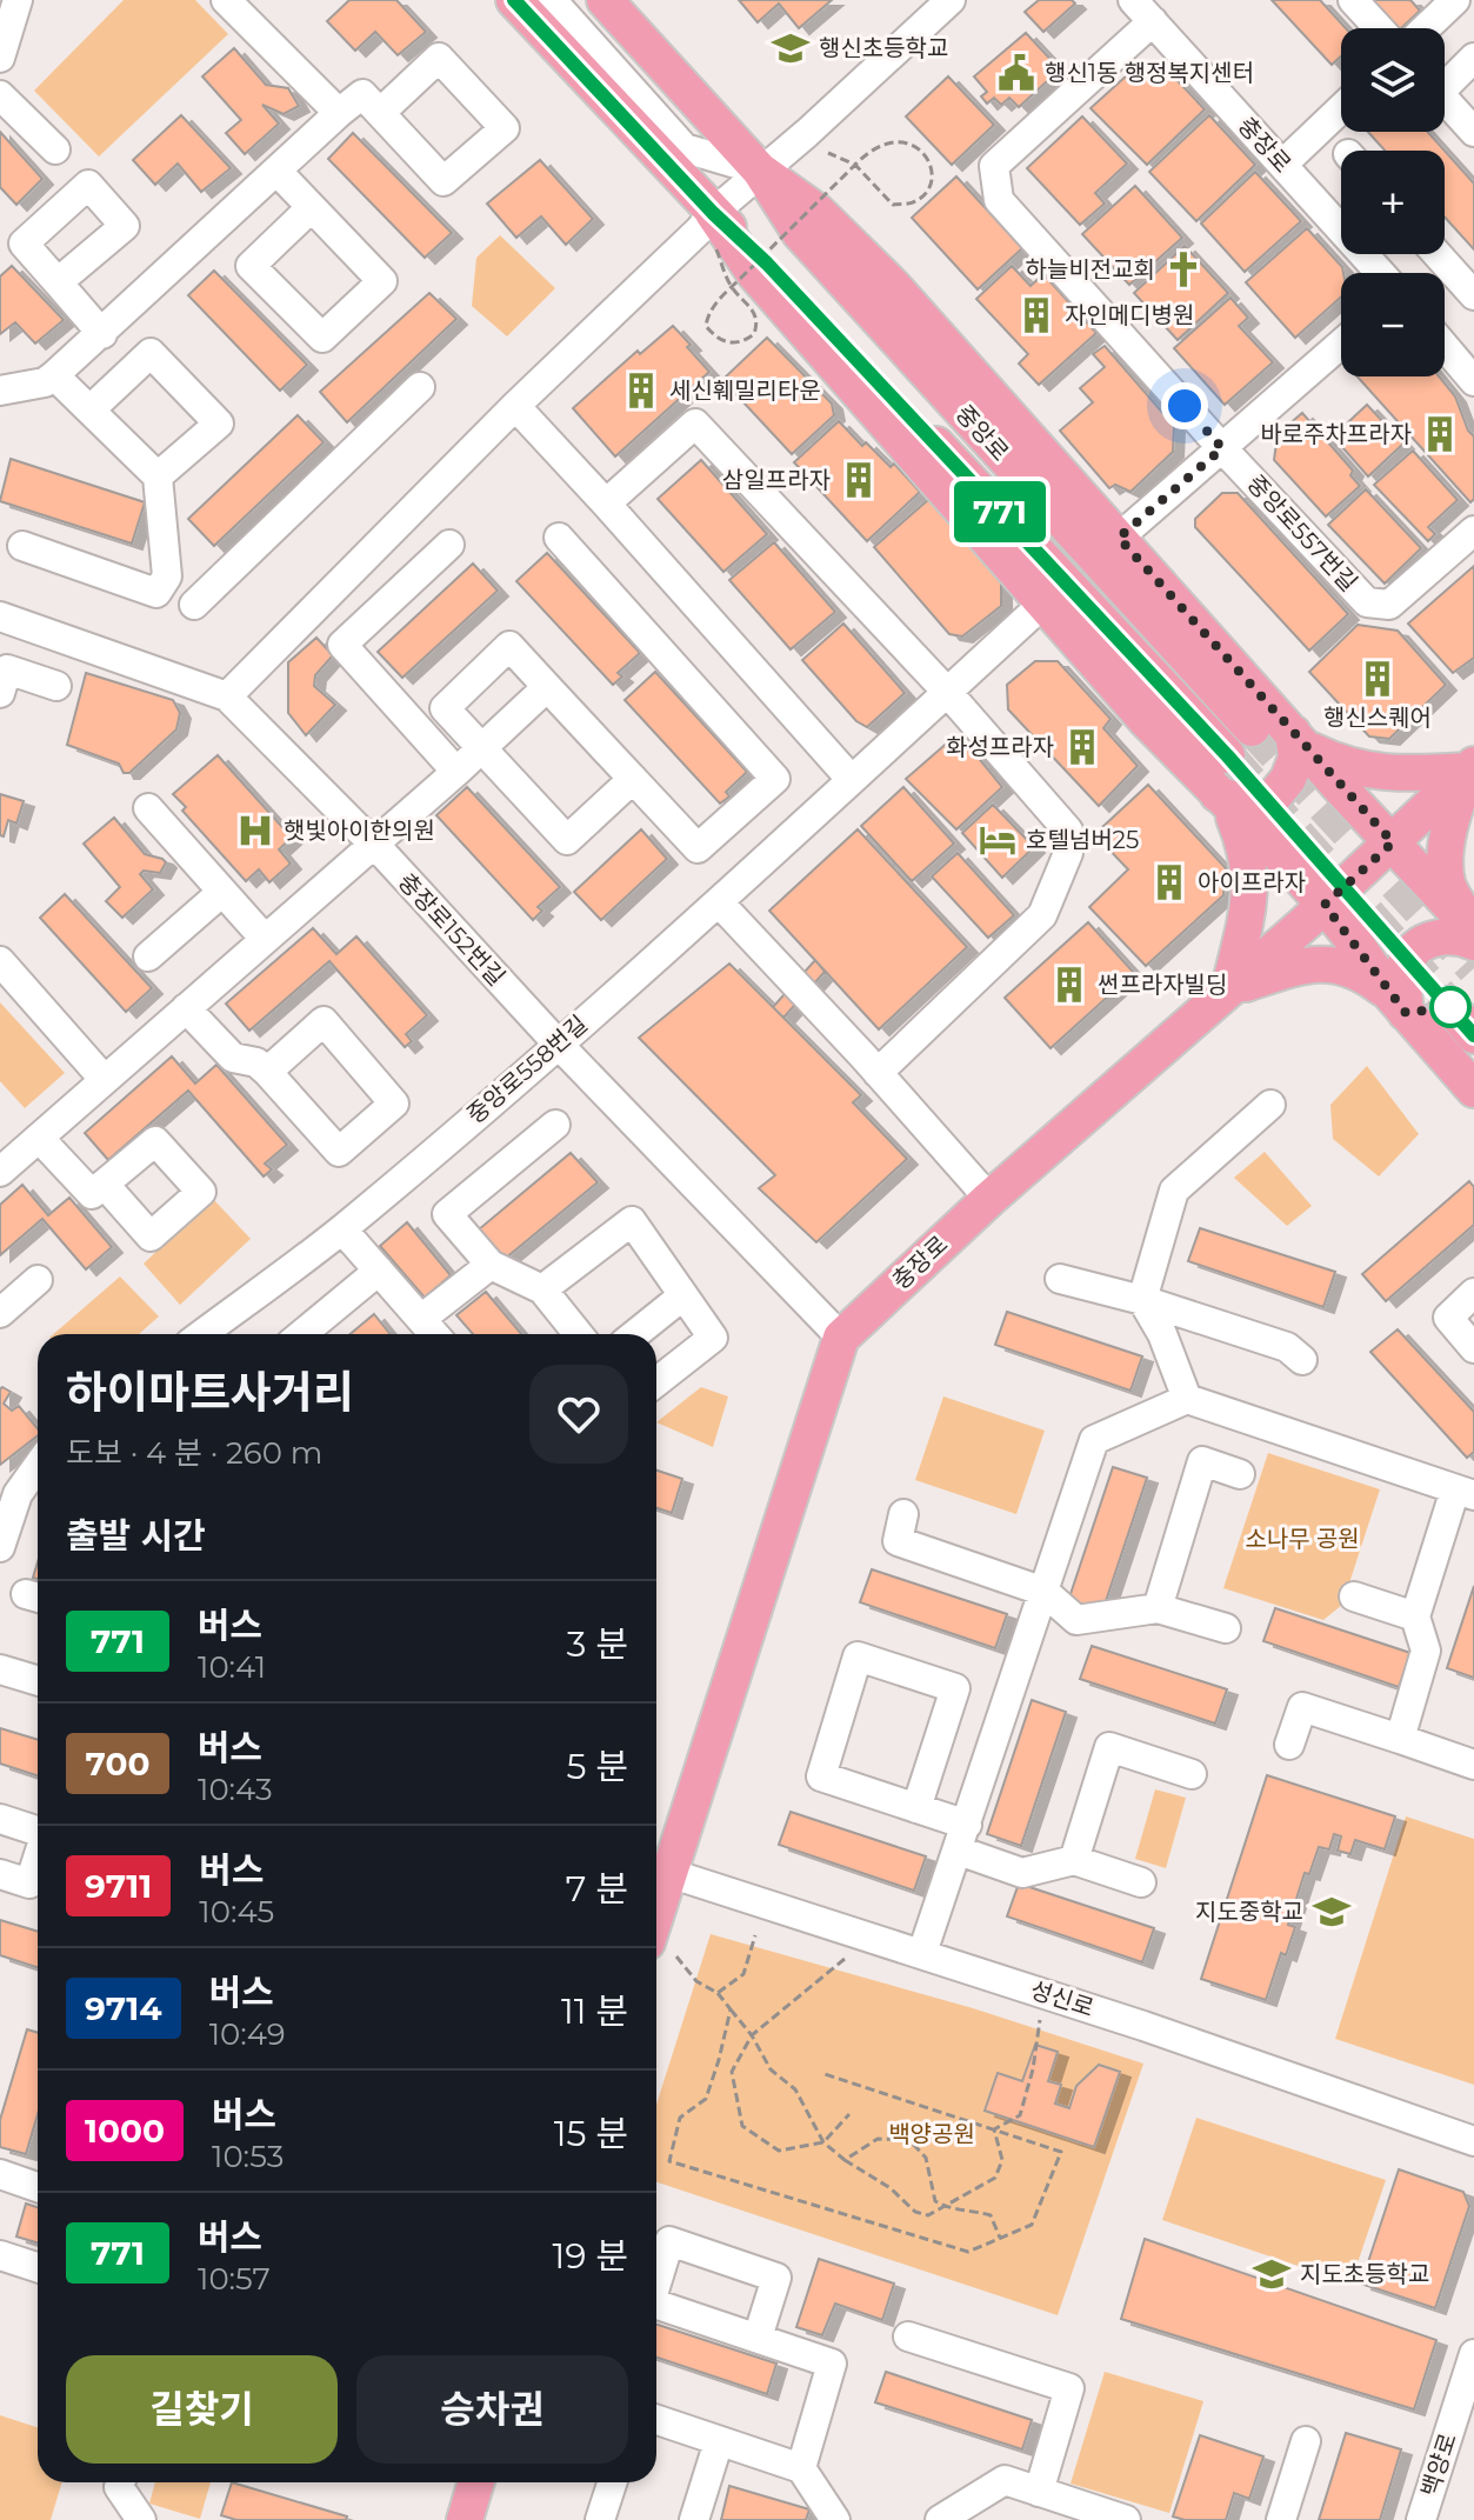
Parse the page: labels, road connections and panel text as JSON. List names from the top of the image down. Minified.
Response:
{"streets":{"main road":["충장로","중앙로"],"street":["중앙로557번길","충장로152번길","중앙로558번길","성신로","백양로"]},"crossings":[["충장로","중앙로557번길"],["충장로","충장로152번길"],["충장로","성신로"],["충장로152번길","중앙로558번길"]],"parks":["소나무 공원","백양공원"],"places":{"school or university":["행신초등학교","지도중학교","지도초등학교"],"public building":["행신1동 행정복지센터"],"church":["하늘비전교회"],"building":["자인메디병원","세신훼밀리타운","바로주차프라자","삼일프라자","행신스퀘어","화성프라자","아이프라자","썬프라자빌딩"],"hospital":["햇빛아이한의원"],"hotel":["호텔넘버25"]},"lines":["bus line 771"],"page":{"on_map":"771","map_buttons":["+","−"],"heading":[["하이마트사거리","도보 · 4 분 · 260 m"],"출발 시간"],"list":[{"mark":"771","name":"버스","note":"10:41","value":"3 분"},{"mark":"700","name":"버스","note":"10:43","value":"5 분"},{"mark":"9711","name":"버스","note":"10:45","value":"7 분"},{"mark":"9714","name":"버스","note":"10:49","value":"11 분"},{"mark":"1000","name":"버스","note":"10:53","value":"15 분"},{"mark":"771","name":"버스","note":"10:57","value":"19 분"}],"buttons":["길찾기","승차권"]}}
